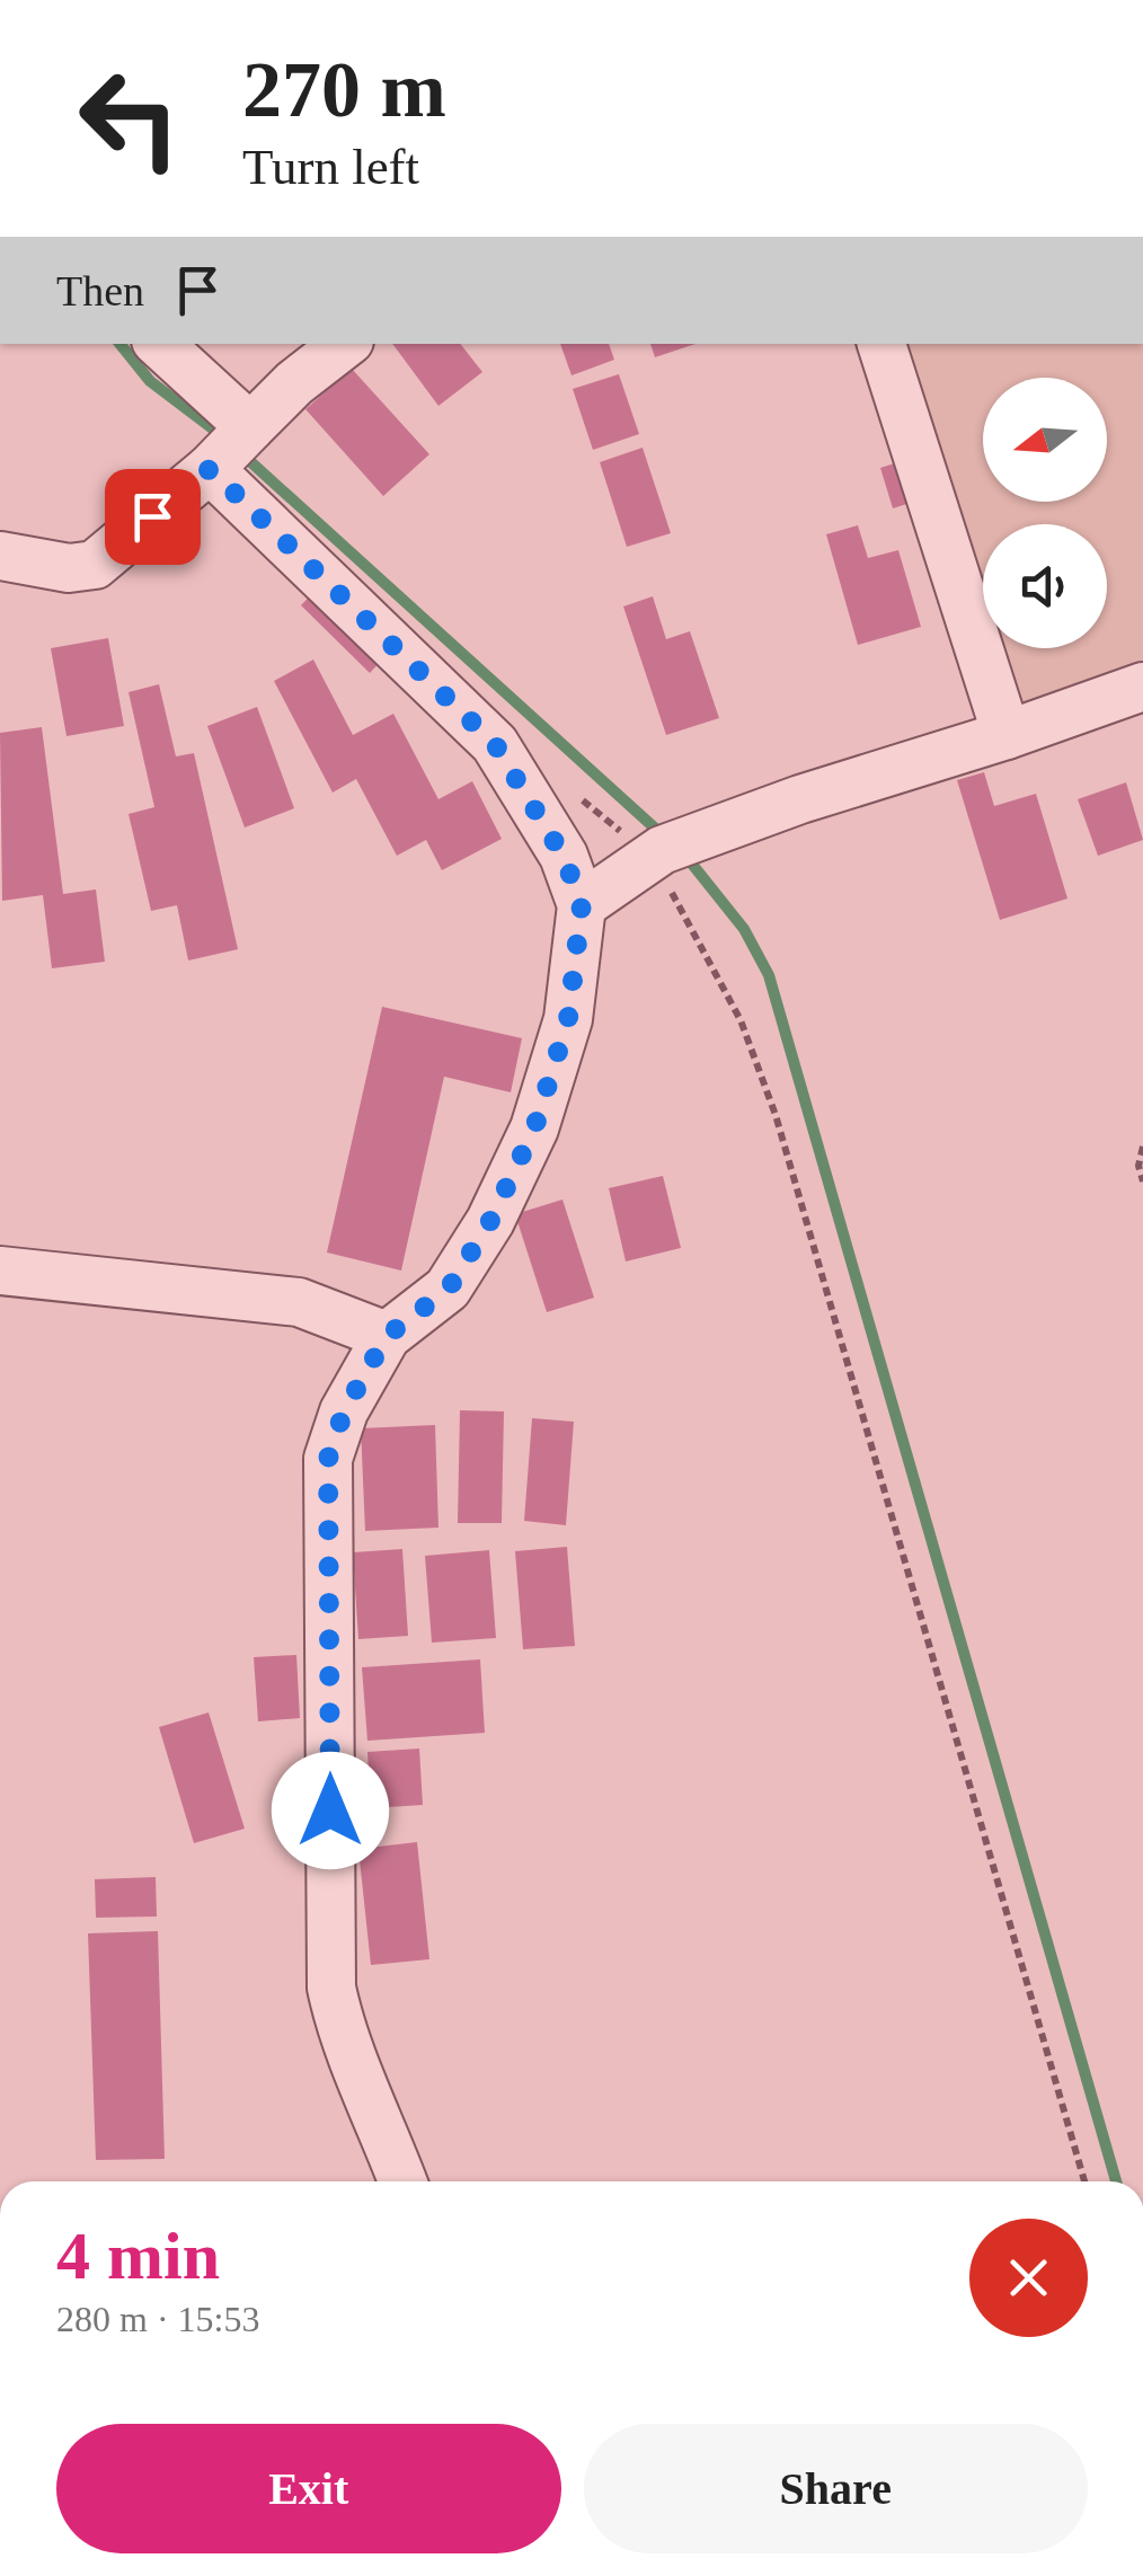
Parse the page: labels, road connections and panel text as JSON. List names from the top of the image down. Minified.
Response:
{"north":"left","page":{"turn":["270 m","Turn left"],"then":"Then","heading":["4 min","280 m · 15:53"],"buttons":["Exit","Share"]}}
